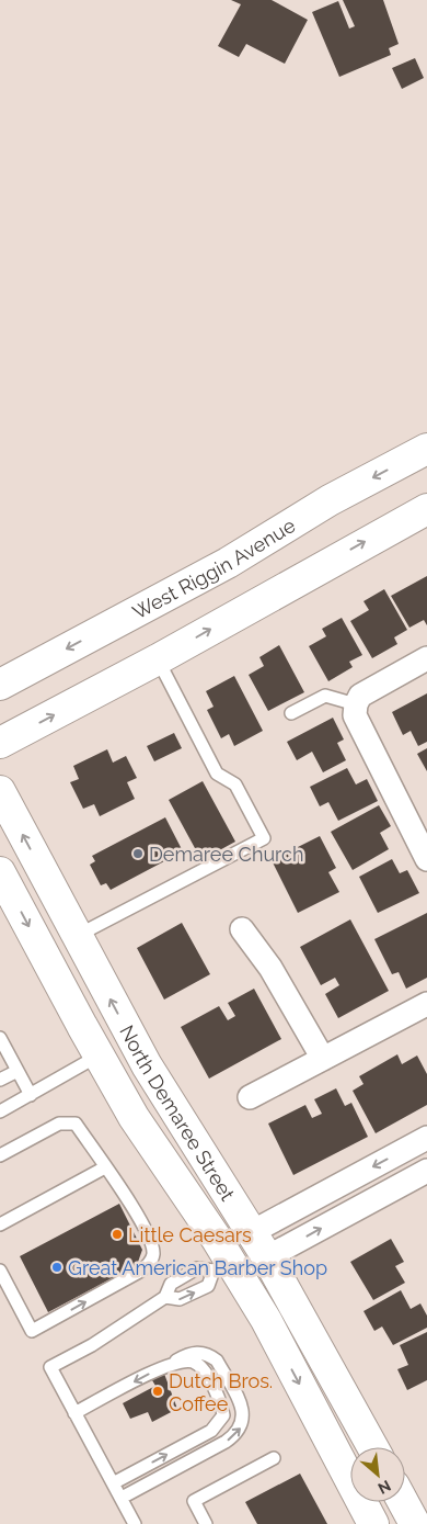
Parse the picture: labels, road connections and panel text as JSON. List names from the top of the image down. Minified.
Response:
{"streets":{"main road":["West Riggin Avenue","North Demaree Street"]},"places":["Demaree Church","Little Caesars","Great American Barber Shop","Dutch Bros. Coffee"],"north":"bottom right"}
